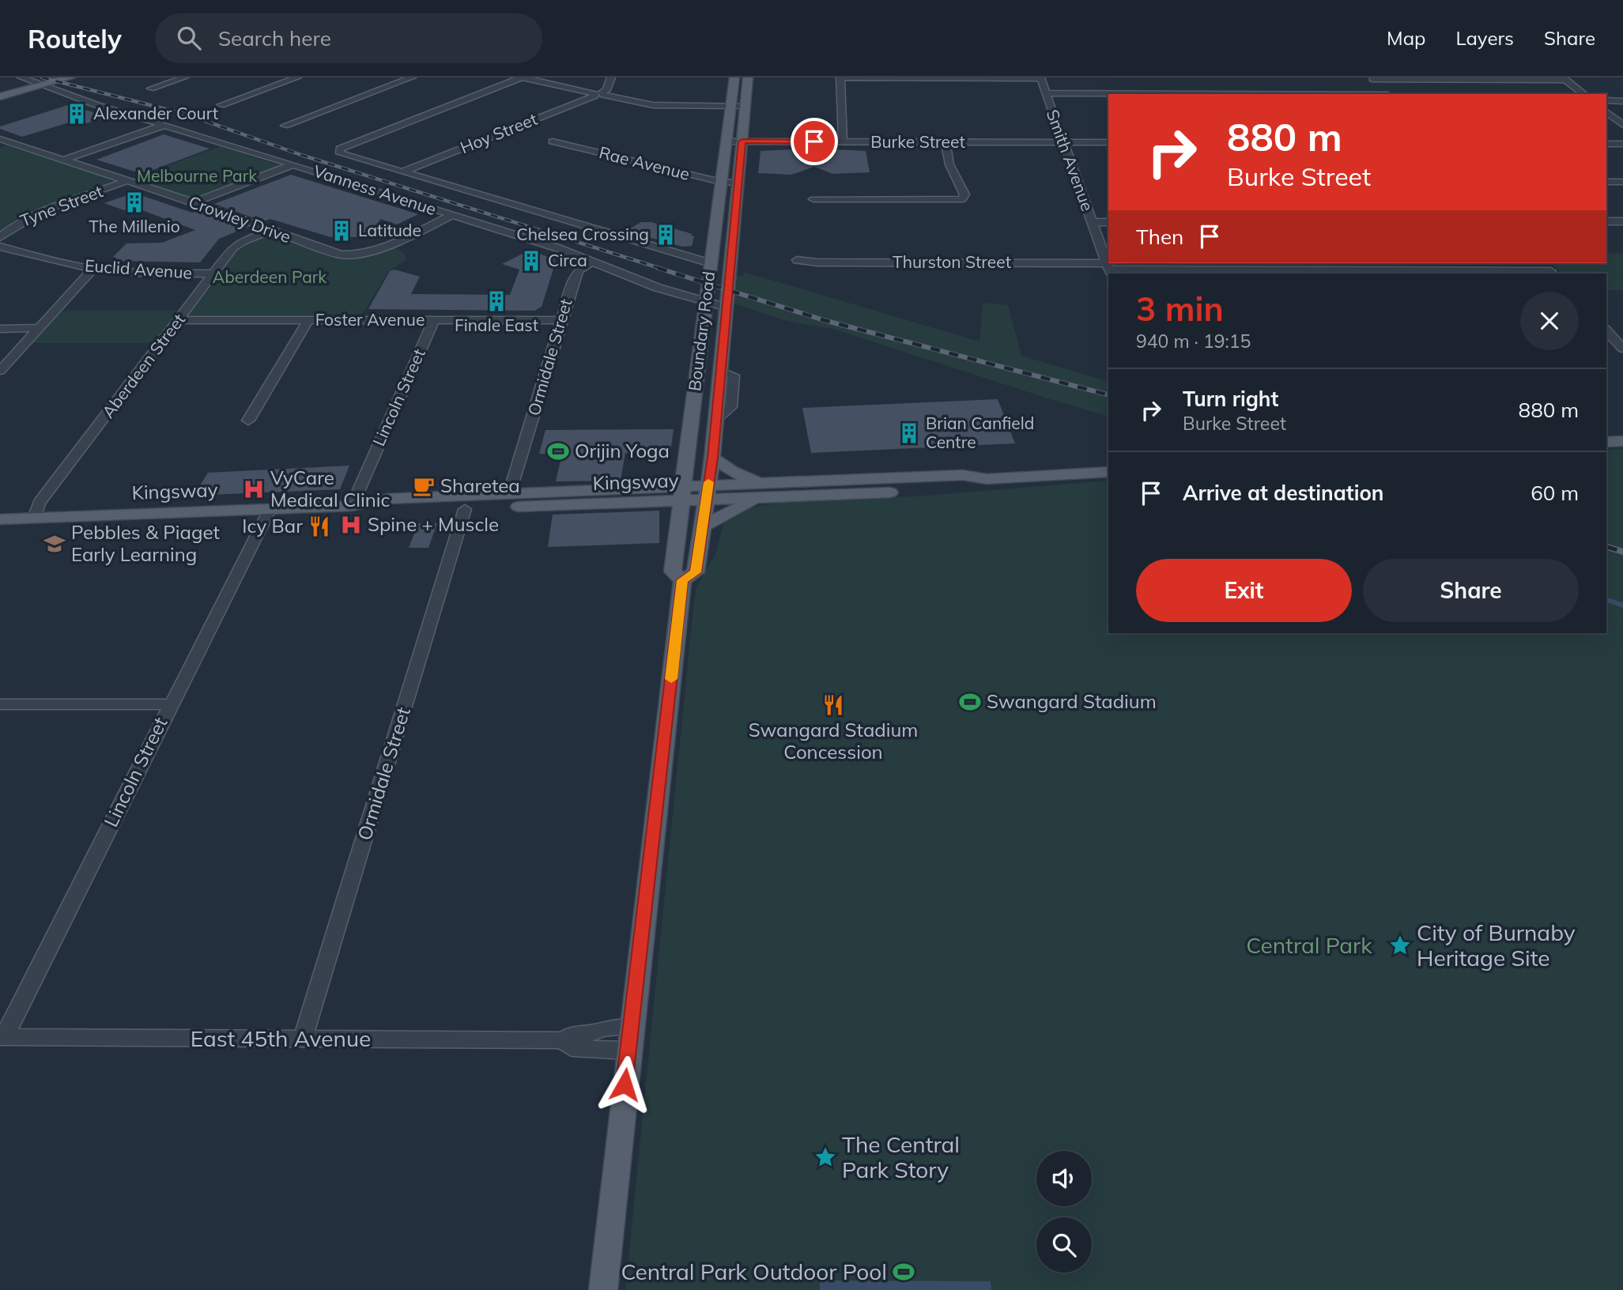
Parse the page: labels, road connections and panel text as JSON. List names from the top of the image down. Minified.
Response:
{"streets":{"main road":["Boundary Road","Kingsway"],"street":["Hoy Street","Burke Street","Smith Avenue","Rae Avenue","Vanness Avenue","Tyne Street","Crowley Drive","Thurston Street","Euclid Avenue","Foster Avenue","Ormidale Street","Aberdeen Street","Lincoln Street","East 45th Avenue"]},"crossings":[["Hoy Street","Vanness Avenue"],["Burke Street","Smith Avenue"],["Burke Street","Boundary Road"],["Smith Avenue","Thurston Street"],["Rae Avenue","Boundary Road"],["Vanness Avenue","Crowley Drive"],["Vanness Avenue","Boundary Road"],["Vanness Avenue","Ormidale Street"],["Tyne Street","Crowley Drive"],["Crowley Drive","Aberdeen Street"],["Euclid Avenue","Aberdeen Street"],["Foster Avenue","Ormidale Street"],["Foster Avenue","Aberdeen Street"],["Foster Avenue","Lincoln Street"],["Boundary Road","Kingsway"],["Boundary Road","East 45th Avenue"],["Ormidale Street","Kingsway"],["Ormidale Street","East 45th Avenue"],["Aberdeen Street","Kingsway"],["Lincoln Street","Kingsway"],["Lincoln Street","East 45th Avenue"]],"parks":["Melbourne Park","Aberdeen Park","Central Park"],"places":{"building":["Alexander Court","The Millenio","Latitude","Chelsea Crossing","Circa","Finale East","Brian Canfield Centre"],"sports":["Orijin Yoga","Swangard Stadium","Central Park Outdoor Pool"],"cafe":["Sharetea"],"hospital":["VyCare Medical Clinic","Spine + Muscle"],"restaurant":["Icy Bar","Swangard Stadium Concession"],"school or university":["Pebbles & Piaget Early Learning"],"place":["City of Burnaby Heritage Site","The Central Park Story"]},"page":{"header":"Routely","search":"Search here","nav":["Map","Layers","Share"],"turn":["880 m","Burke Street"],"then":"Then","heading":["3 min","940 m · 19:15"],"list":[{"name":"Turn right","note":"Burke Street","value":"880 m"},{"name":"Arrive at destination","value":"60 m"}],"buttons":["Exit","Share"]}}
